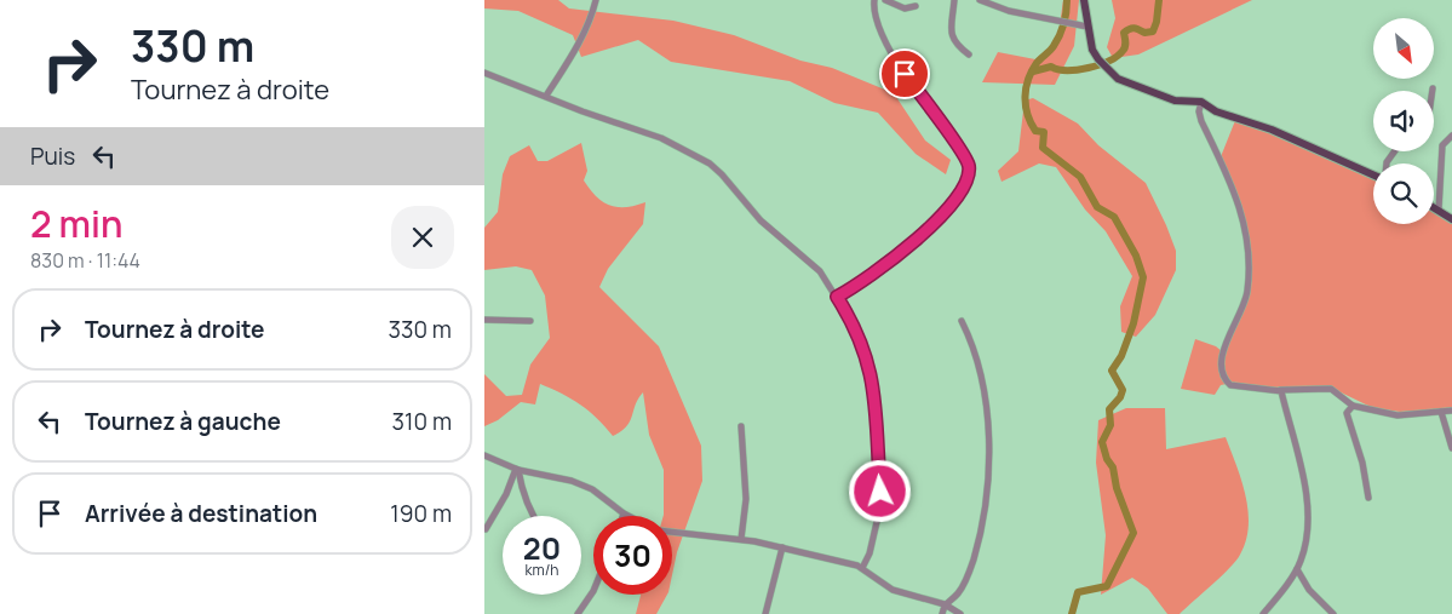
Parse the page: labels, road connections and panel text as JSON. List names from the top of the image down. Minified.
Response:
{"north":"bottom right","page":{"turn":["330 m","Tournez à droite"],"then":"Puis","heading":["2 min","830 m · 11:44"],"list":[{"name":"Tournez à droite","value":"330 m"},{"name":"Tournez à gauche","value":"310 m"},{"name":"Arrivée à destination","value":"190 m"}],"speed":"20 km/h","limit":"30"}}
